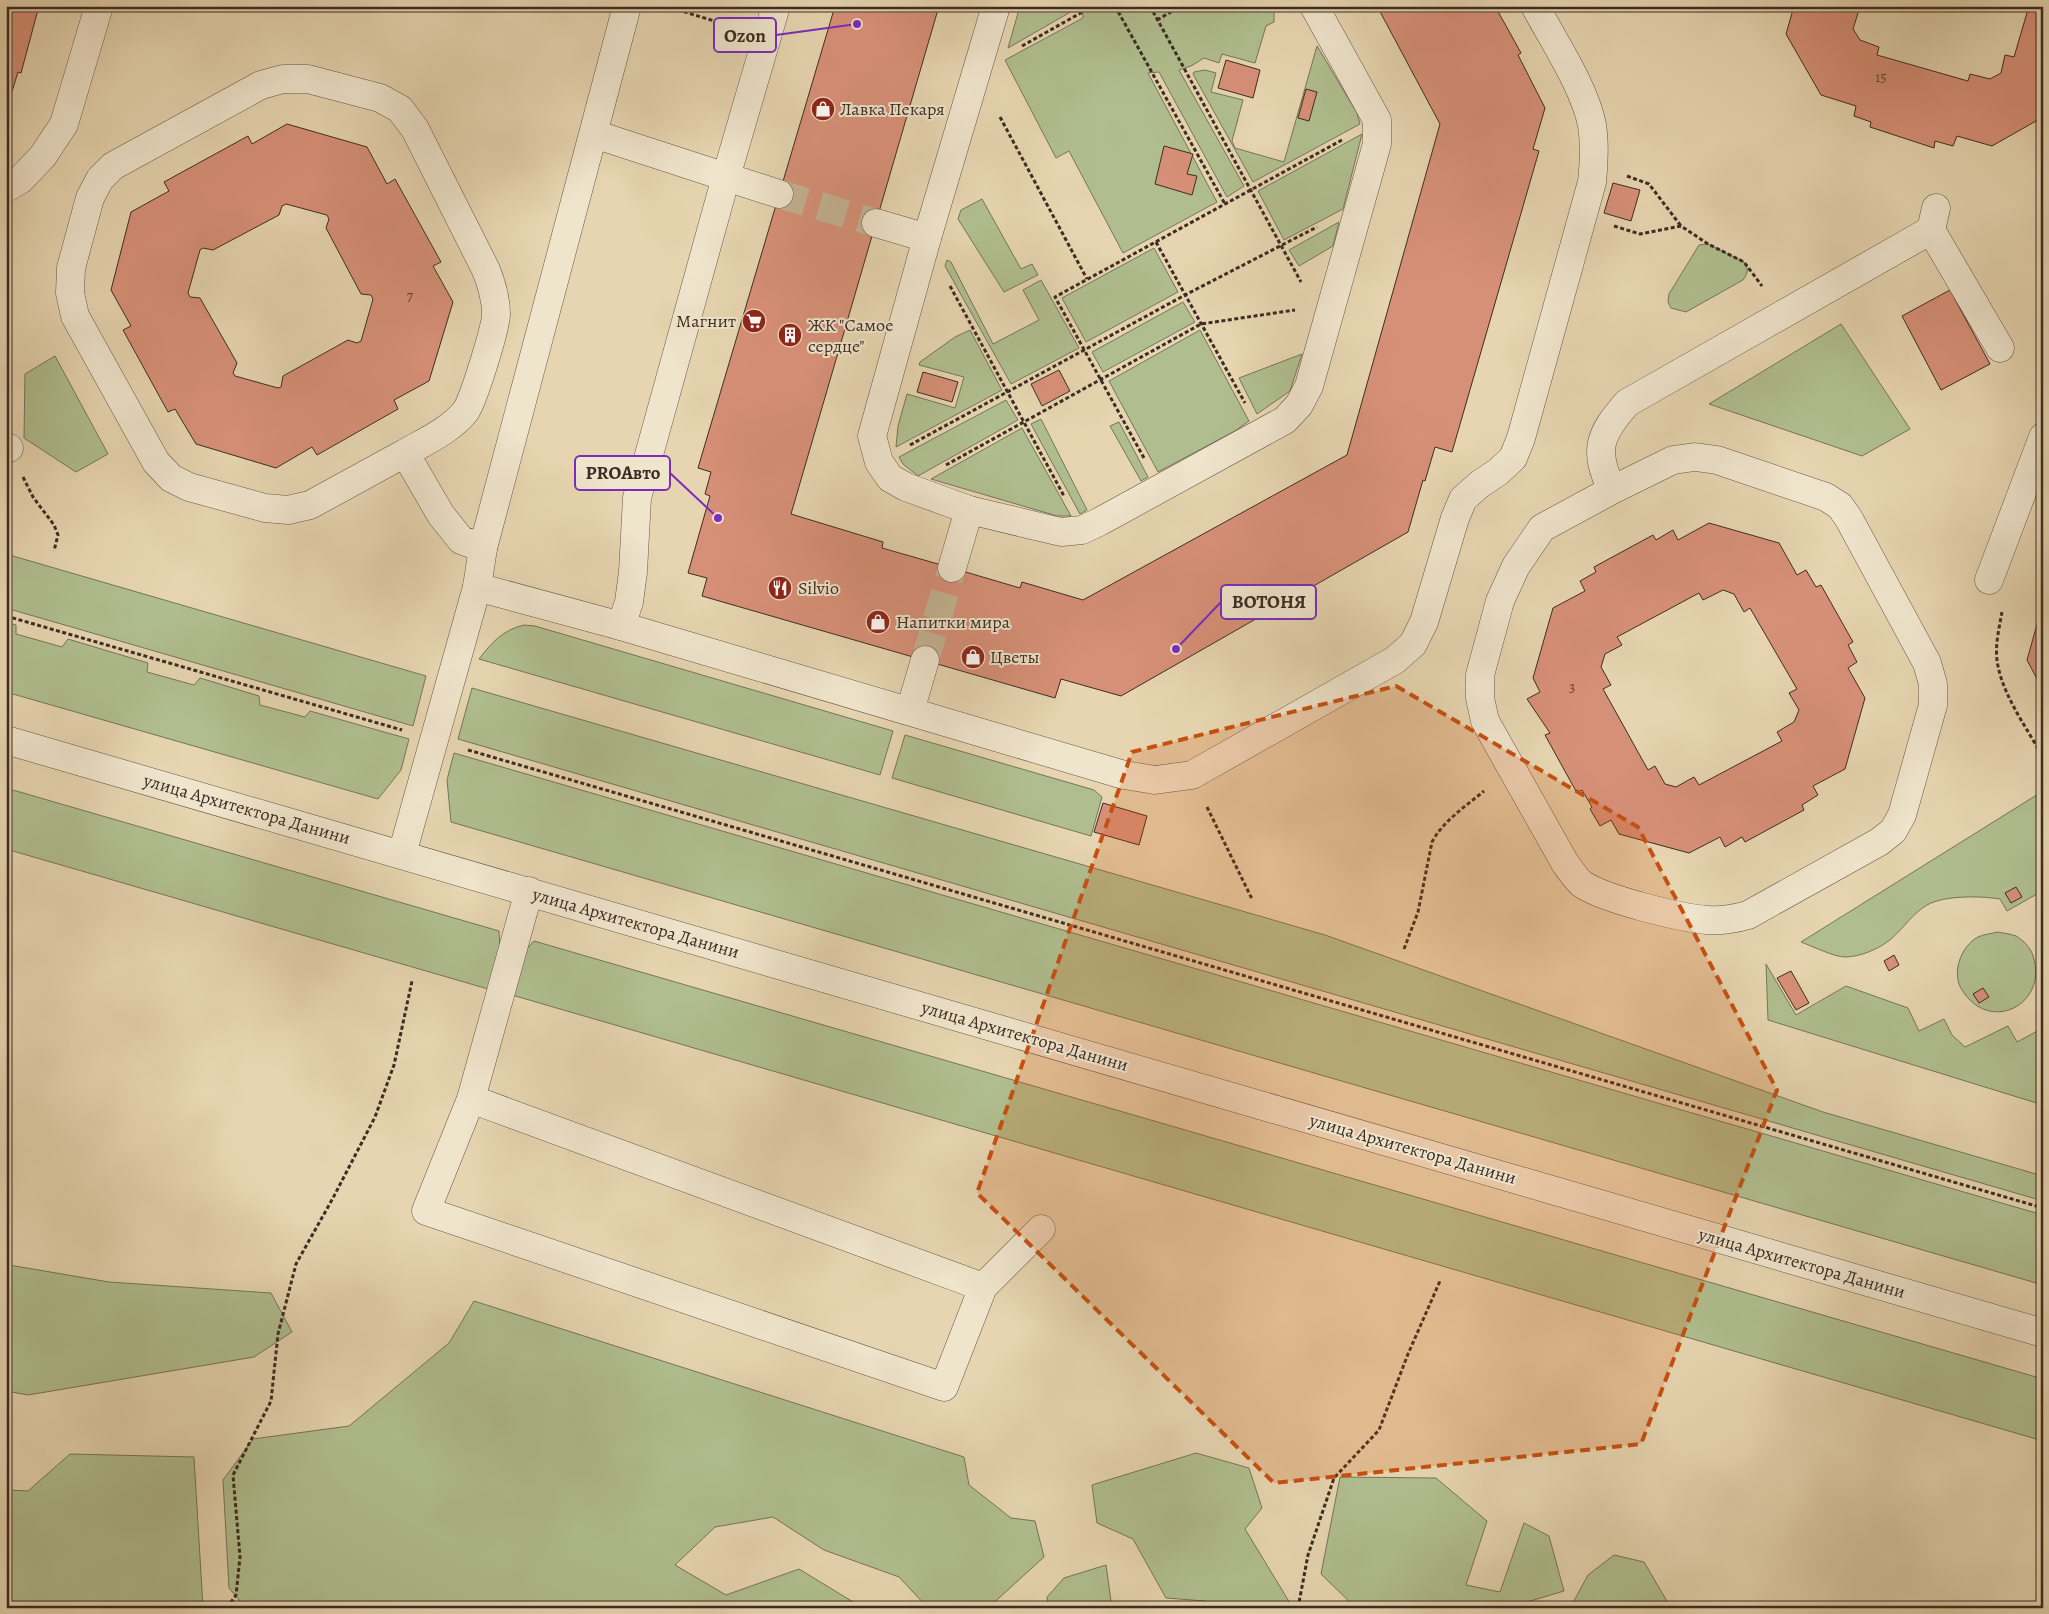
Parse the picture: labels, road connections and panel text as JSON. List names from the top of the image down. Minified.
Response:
{"streets":{"street":["улица Архитектора Данини"]},"places":{"other":["Ozon","PROАвто","ВОТОНЯ"],"shop":["Лавка Пекаря","Напитки мира","Цветы"],"supermarket":["Магнит"],"building":["ЖК \"Самое сердце\""],"restaurant":["Silvio"]},"house_numbers":["15","7","3"]}
